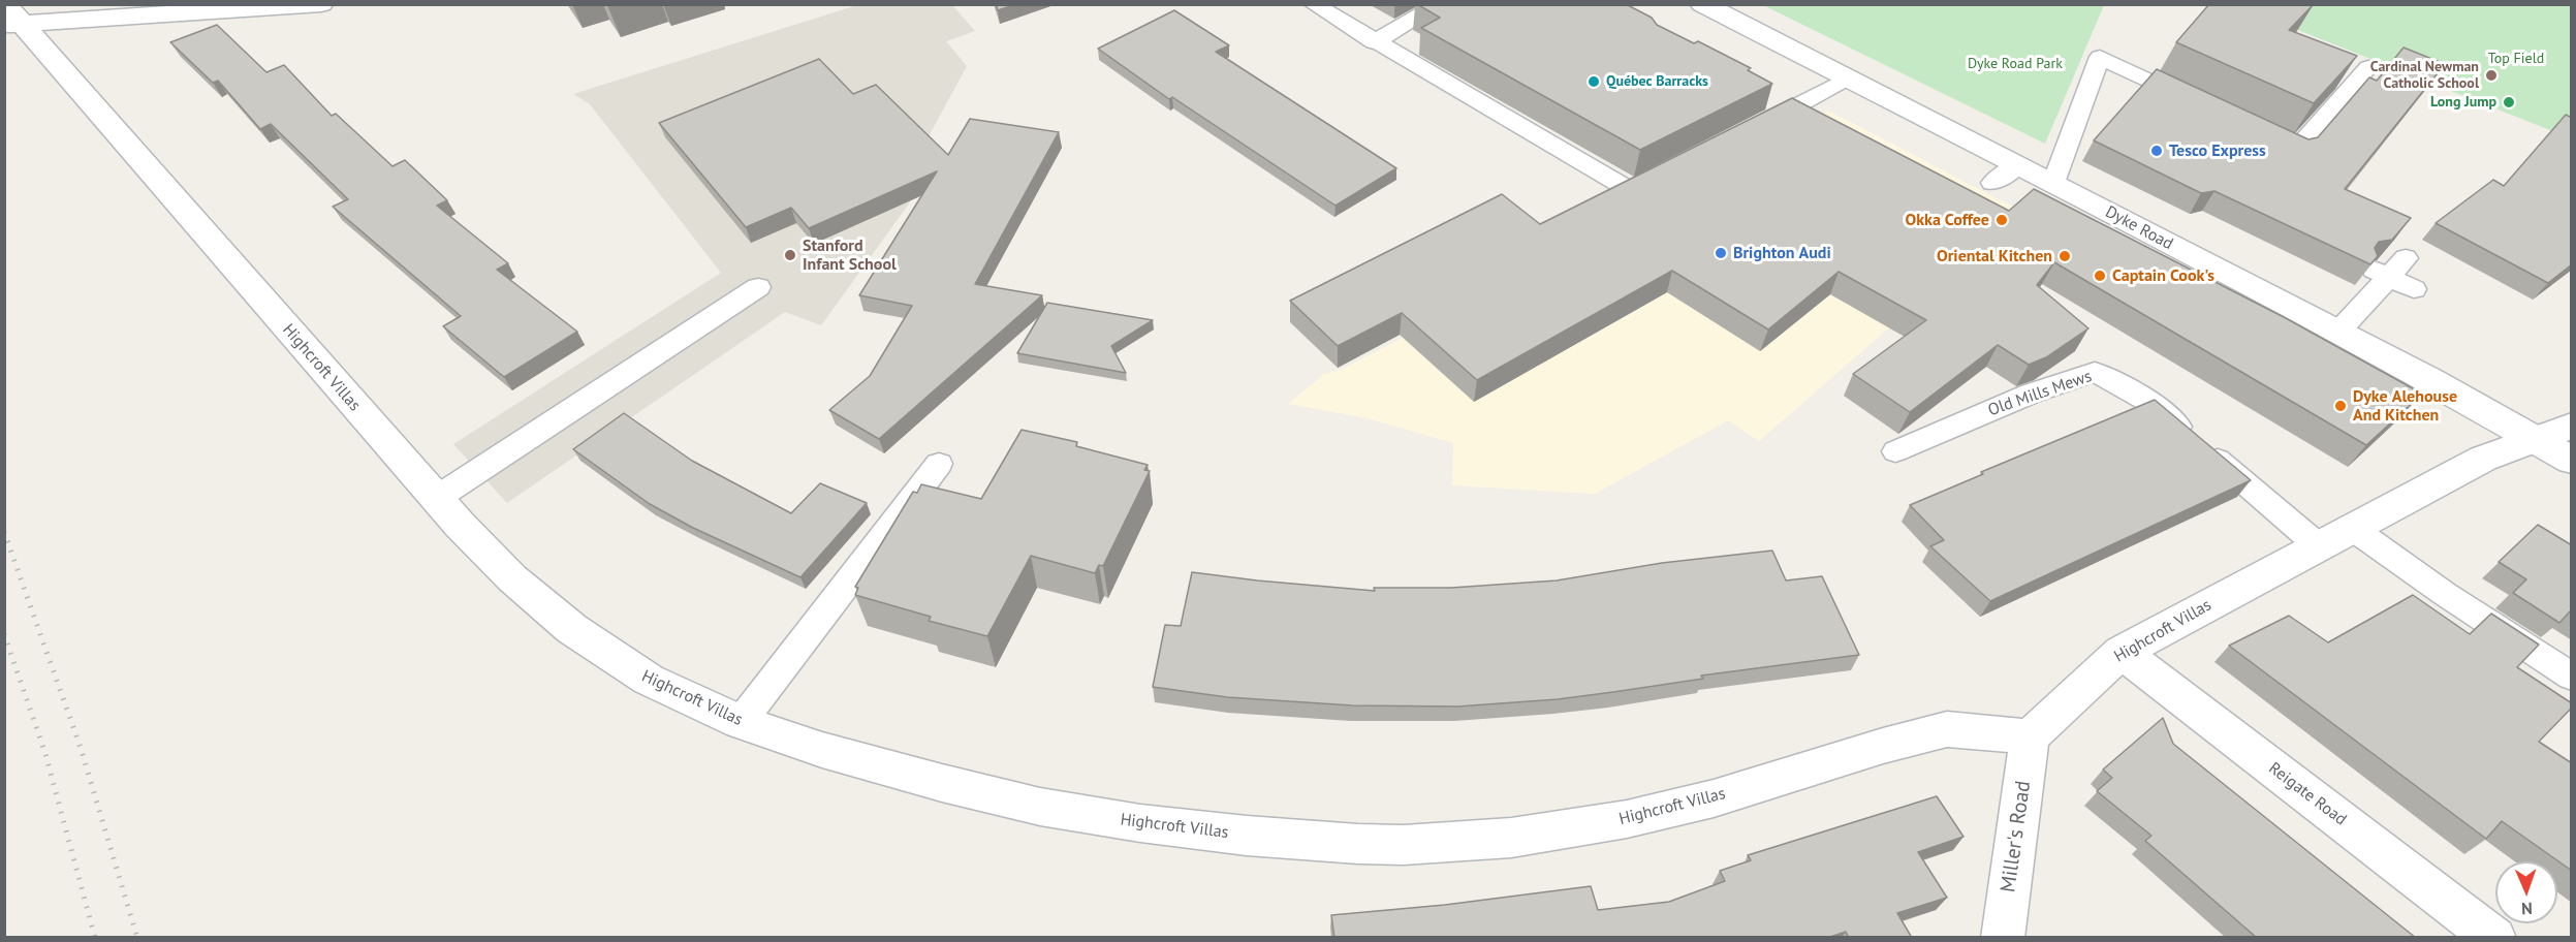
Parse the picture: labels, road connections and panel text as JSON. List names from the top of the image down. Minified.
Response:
{"streets":{"street":["Dyke Road","Highcroft Villas","Reigate Road","Miller's Road"],"lane":["Old Mills Mews"]},"crossings":[["Dyke Road","Highcroft Villas"],["Highcroft Villas","Old Mills Mews"],["Highcroft Villas","Reigate Road"],["Highcroft Villas","Miller's Road"]],"parks":["Top Field","Dyke Road Park"],"places":["Cardinal Newman Catholic School","Québec Barracks","Long Jump","Tesco Express","Okka Coffee","Brighton Audi","Stanford Infant School","Oriental Kitchen","Captain Cook's","Dyke Alehouse And Kitchen"],"north":"bottom"}
